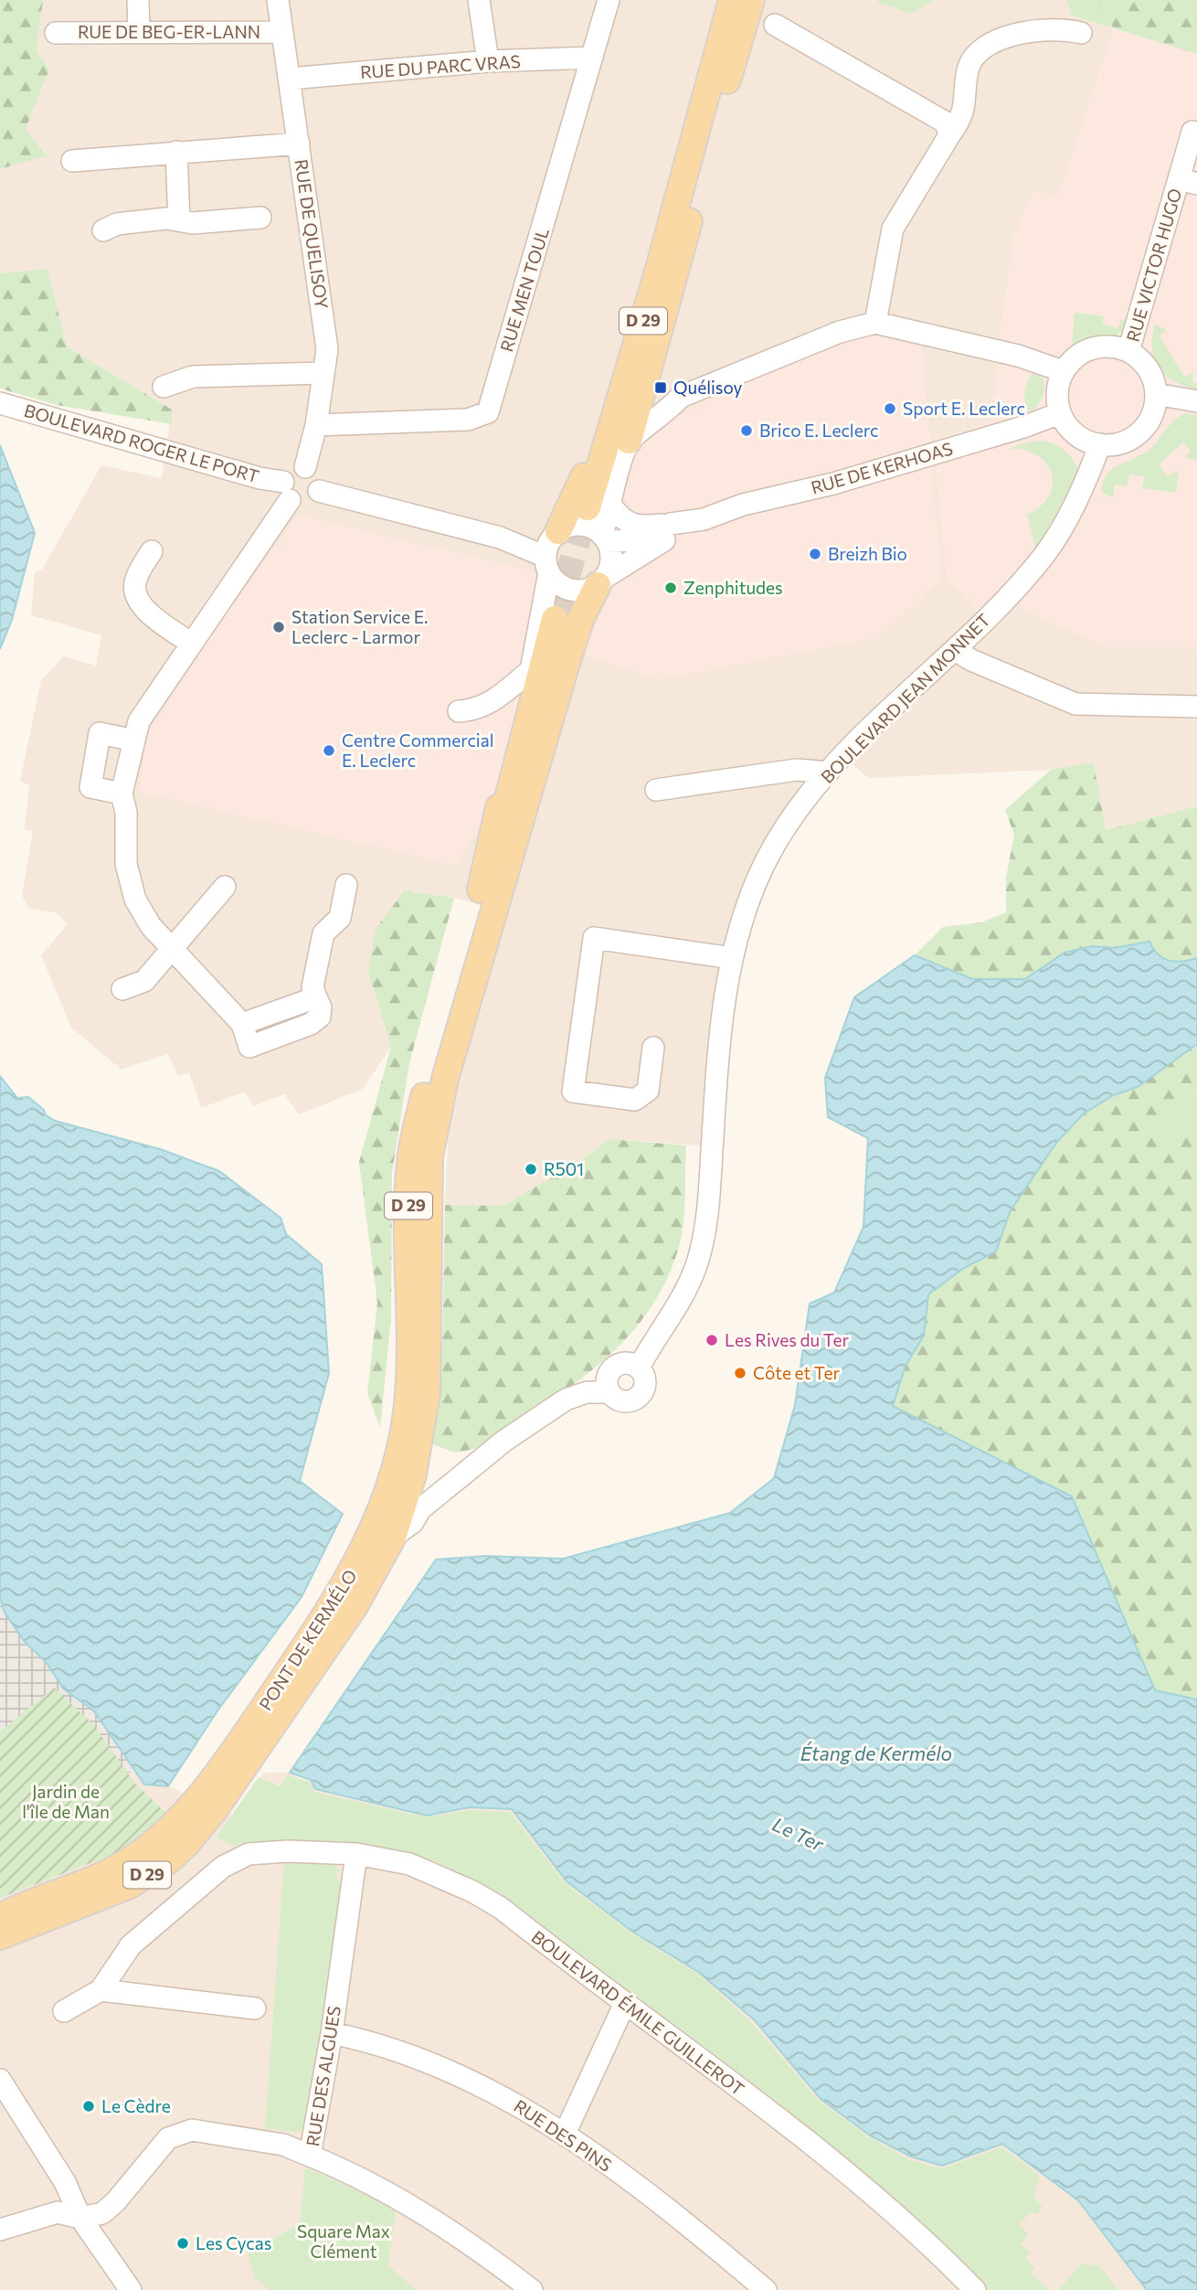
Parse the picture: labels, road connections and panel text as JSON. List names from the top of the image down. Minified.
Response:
{"streets":{"main road":["D 29","PONT DE KERMÉLO"],"street":["RUE DE BEG-ER-LANN","RUE DU PARC VRAS","RUE DE QUELISOY","RUE VICTOR HUGO","RUE MEN TOUL","BOULEVARD ROGER LE PORT","RUE DE KERHOAS","BOULEVARD JEAN MONNET","BOULEVARD ÉMILE GUILLEROT","RUE DES ALGUES","RUE DES PINS"]},"crossings":[["RUE DE BEG-ER-LANN","RUE DE QUELISOY"],["RUE DU PARC VRAS","RUE DE QUELISOY"],["RUE DU PARC VRAS","RUE MEN TOUL"],["RUE DE QUELISOY","RUE MEN TOUL"],["RUE DE QUELISOY","BOULEVARD ROGER LE PORT"],["RUE VICTOR HUGO","RUE DE KERHOAS"],["RUE VICTOR HUGO","BOULEVARD JEAN MONNET"],["D 29","BOULEVARD JEAN MONNET"],["D 29","PONT DE KERMÉLO"],["RUE DE KERHOAS","BOULEVARD JEAN MONNET"],["BOULEVARD JEAN MONNET","PONT DE KERMÉLO"],["BOULEVARD ÉMILE GUILLEROT","RUE DES ALGUES"],["RUE DES ALGUES","RUE DES PINS"]],"water":["Étang de Kermélo","Le Ter"],"parks":["Jardin de l'île de Man","Square Max Clément"],"places":{"transit":["Quélisoy"],"other":["Sport E. Leclerc","Brico E. Leclerc","Breizh Bio","Zenphitudes","Station Service E. Leclerc - Larmor","Centre Commercial E. Leclerc","R501","Les Rives du Ter","Côte et Ter","Le Cèdre","Les Cycas"]}}
